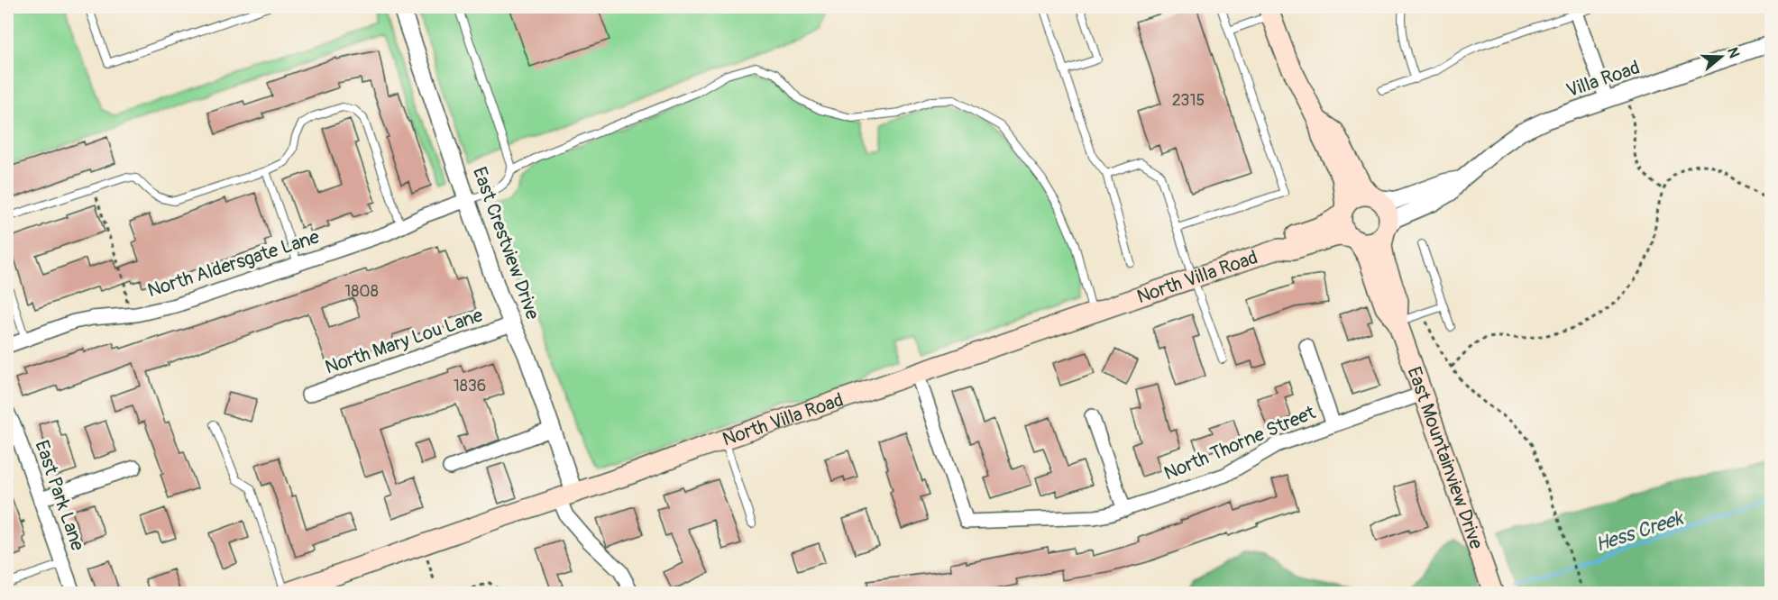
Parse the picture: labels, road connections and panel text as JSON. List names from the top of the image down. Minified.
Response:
{"streets":{"main road":["North Villa Road","East Mountainview Drive"],"street":["Villa Road","East Crestview Drive","North Aldersgate Lane","North Mary Lou Lane","North Thorne Street","East Park Lane"]},"crossings":[["Villa Road","North Villa Road"],["Villa Road","East Mountainview Drive"],["East Crestview Drive","North Aldersgate Lane"],["East Crestview Drive","North Villa Road"],["East Crestview Drive","North Mary Lou Lane"],["North Villa Road","North Thorne Street"],["North Villa Road","East Mountainview Drive"],["North Thorne Street","East Mountainview Drive"]],"water":["Hess Creek"],"house_numbers":["2315","1808","1836"],"north":"right"}
